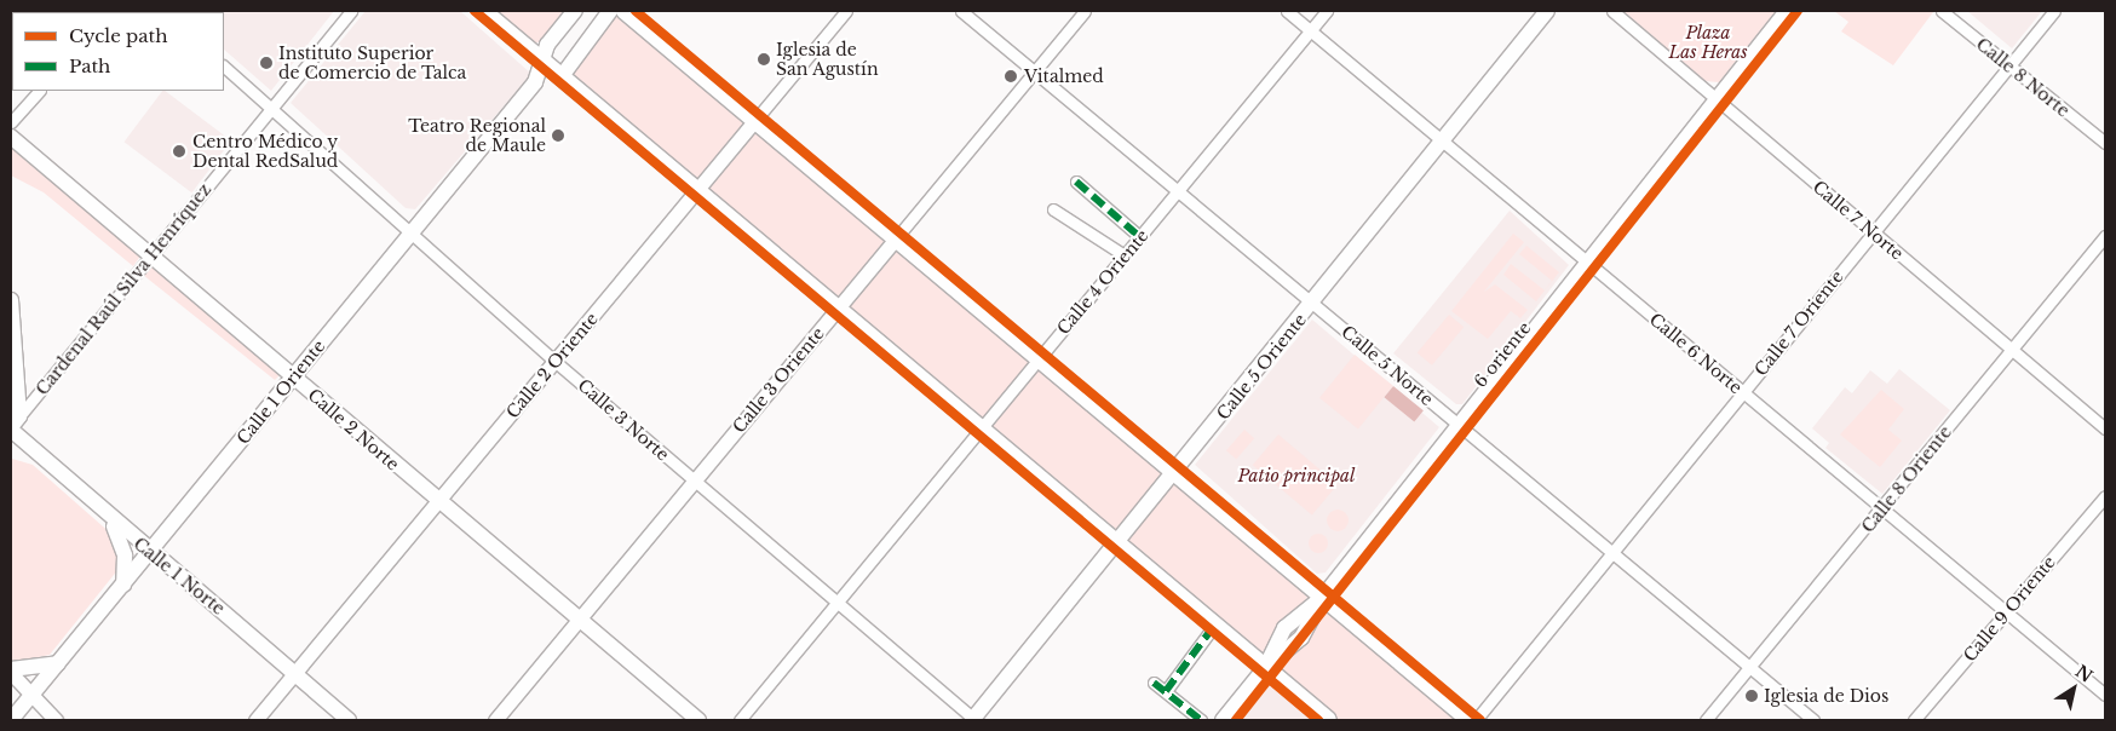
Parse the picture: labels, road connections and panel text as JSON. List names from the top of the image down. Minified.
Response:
{"streets":{"main road":["Calle 5 Oriente","Calle 1 Oriente","Calle 2 Norte","Calle 1 Norte"],"street":["Calle 8 Norte","Calle 7 Norte","Calle 4 Oriente","Cardenal Raúl Silva Henríquez","Calle 7 Oriente","Calle 6 Norte","Calle 2 Oriente","Calle 5 Norte","Calle 3 Oriente","Calle 3 Norte","Calle 8 Oriente","Calle 9 Oriente"],"cycle path":["6 oriente"]},"crossings":[["Calle 8 Norte","Calle 7 Oriente"],["Calle 7 Norte","Calle 7 Oriente"],["Calle 7 Norte","Calle 8 Oriente"],["Calle 4 Oriente","Calle 6 Norte"],["Calle 4 Oriente","Calle 5 Norte"],["Calle 4 Oriente","Calle 3 Norte"],["Cardenal Raúl Silva Henríquez","Calle 3 Norte"],["Cardenal Raúl Silva Henríquez","Calle 2 Norte"],["Cardenal Raúl Silva Henríquez","Calle 1 Norte"],["Calle 7 Oriente","Calle 6 Norte"],["Calle 7 Oriente","Calle 5 Norte"],["Calle 6 Norte","Calle 5 Oriente"],["Calle 6 Norte","Calle 8 Oriente"],["Calle 6 Norte","Calle 9 Oriente"],["Calle 2 Oriente","Calle 3 Norte"],["Calle 2 Oriente","Calle 2 Norte"],["Calle 2 Oriente","Calle 1 Norte"],["Calle 5 Norte","Calle 5 Oriente"],["Calle 5 Norte","Calle 3 Oriente"],["Calle 5 Norte","Calle 8 Oriente"],["Calle 5 Oriente","Calle 3 Norte"],["Calle 3 Oriente","Calle 3 Norte"],["Calle 3 Oriente","Calle 2 Norte"],["Calle 1 Oriente","Calle 3 Norte"],["Calle 1 Oriente","Calle 2 Norte"],["Calle 1 Oriente","Calle 1 Norte"]],"parks":["Plaza Las Heras","Patio principal"],"places":["Iglesia de San Agustín","Instituto Superior de Comercio de Talca","Vitalmed","Teatro Regional de Maule","Centro Médico y Dental RedSalud","Iglesia de Dios"],"legend":["Cycle path","Path"],"north":"top right"}
